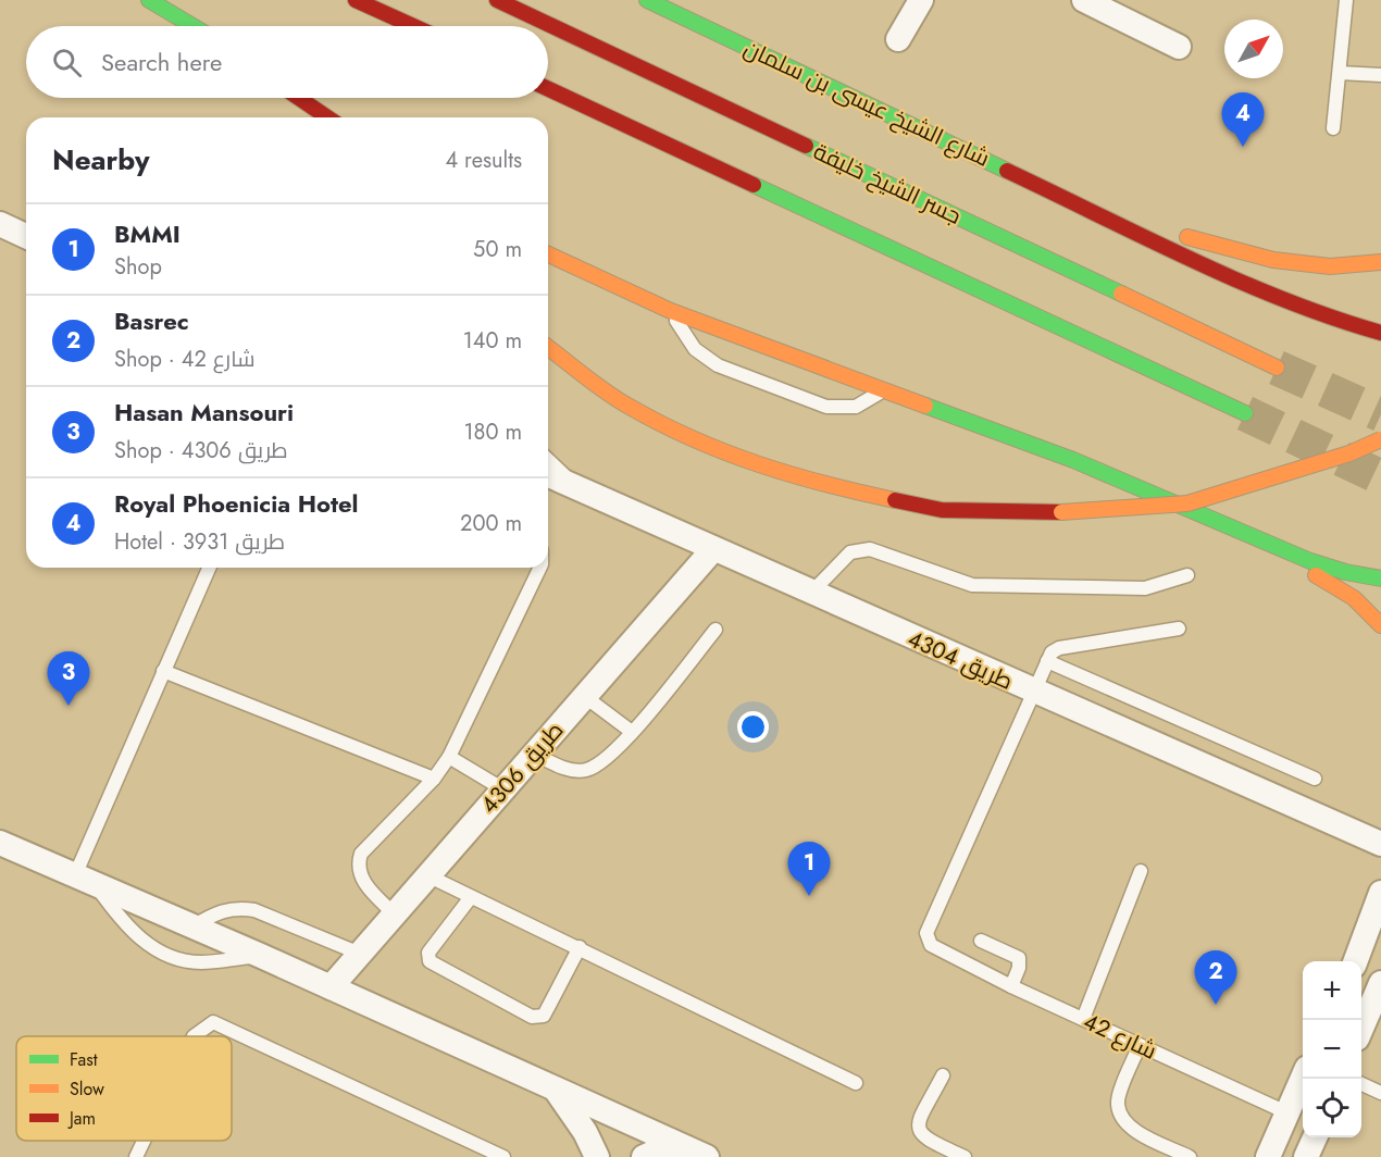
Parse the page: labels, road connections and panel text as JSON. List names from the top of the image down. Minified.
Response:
{"streets":{"highway":["شارع الشيخ عيسى بن سلمان","جسر الشيخ خليفة"],"street":["طريق 4304","طريق 4306"],"lane":["شارع 42"]},"crossings":[["طريق 4304","طريق 4306"],["طريق 4304","شارع 42"]],"legend":["Fast","Slow","Jam"],"north":"top right","page":{"search":"Search here","pins":["4","3","1","2"],"heading":["Nearby","4 results"],"list":[{"mark":"1","name":"BMMI","note":"Shop","value":"50 m"},{"mark":"2","name":"Basrec","note":"Shop · شارع 42","value":"140 m"},{"mark":"3","name":"Hasan Mansouri","note":"Shop · طريق 4306","value":"180 m"},{"mark":"4","name":"Royal Phoenicia Hotel","note":"Hotel · طريق 3931","value":"200 m"}],"map_buttons":["+","−"]}}
